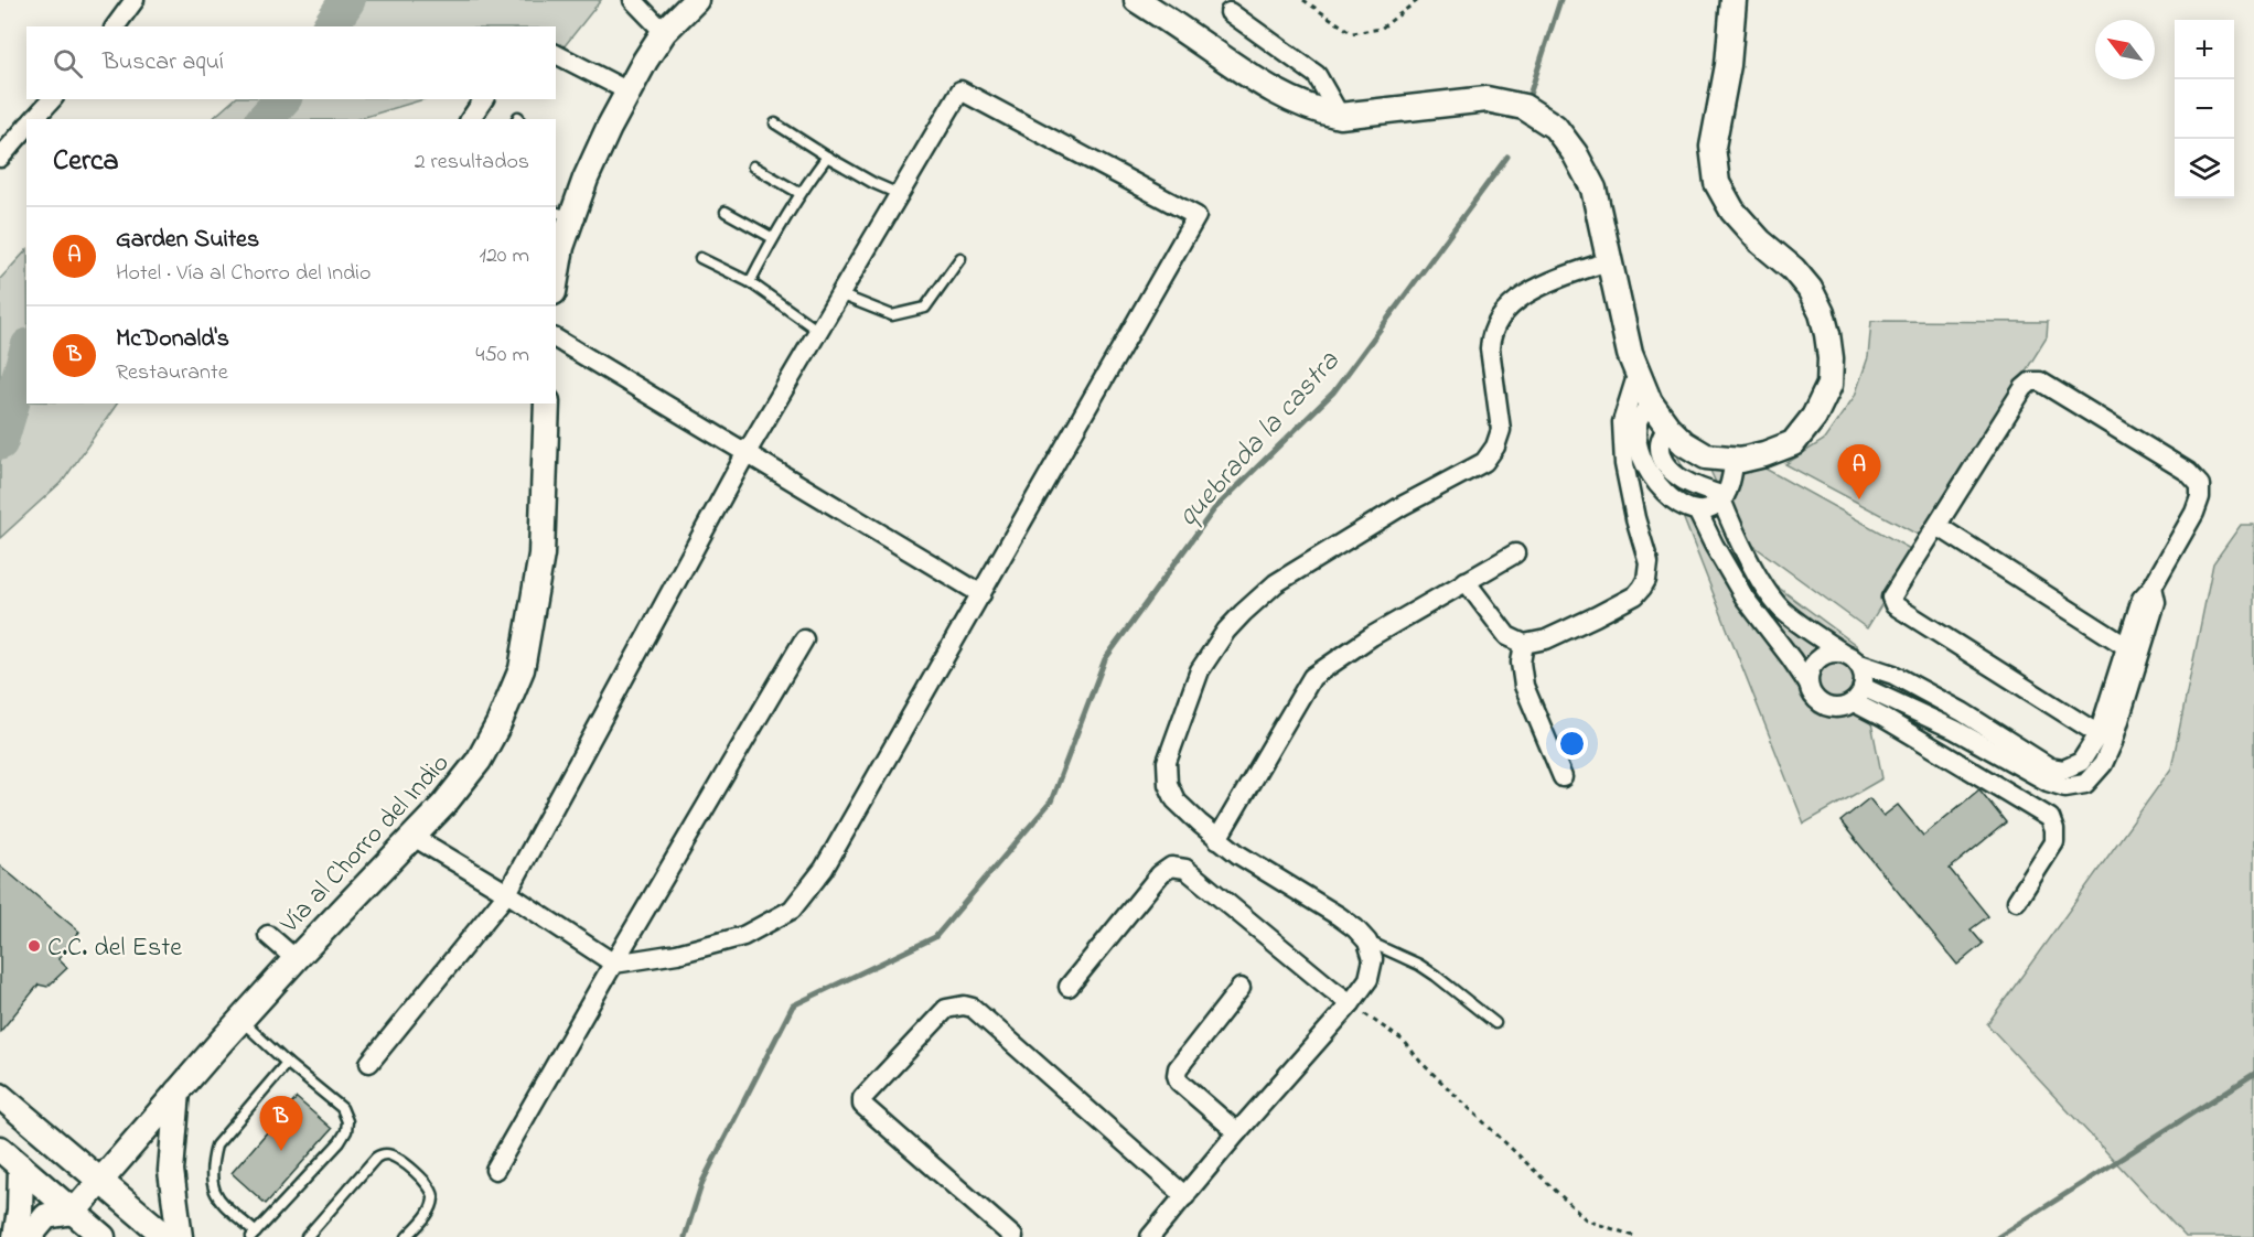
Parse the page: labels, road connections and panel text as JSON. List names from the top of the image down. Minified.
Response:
{"streets":{"street":["Vía al Chorro del Indio"]},"water":["quebrada la castra"],"places":["C.C. del Este"],"north":"top left","page":{"map_buttons":["+","−"],"search":"Buscar aquí","heading":["Cerca","2 resultados"],"list":[{"mark":"A","name":"Garden Suites","note":"Hotel · Vía al Chorro del Indio","value":"120 m"},{"mark":"B","name":"McDonald's","note":"Restaurante","value":"450 m"}],"pins":["A","B"]}}
